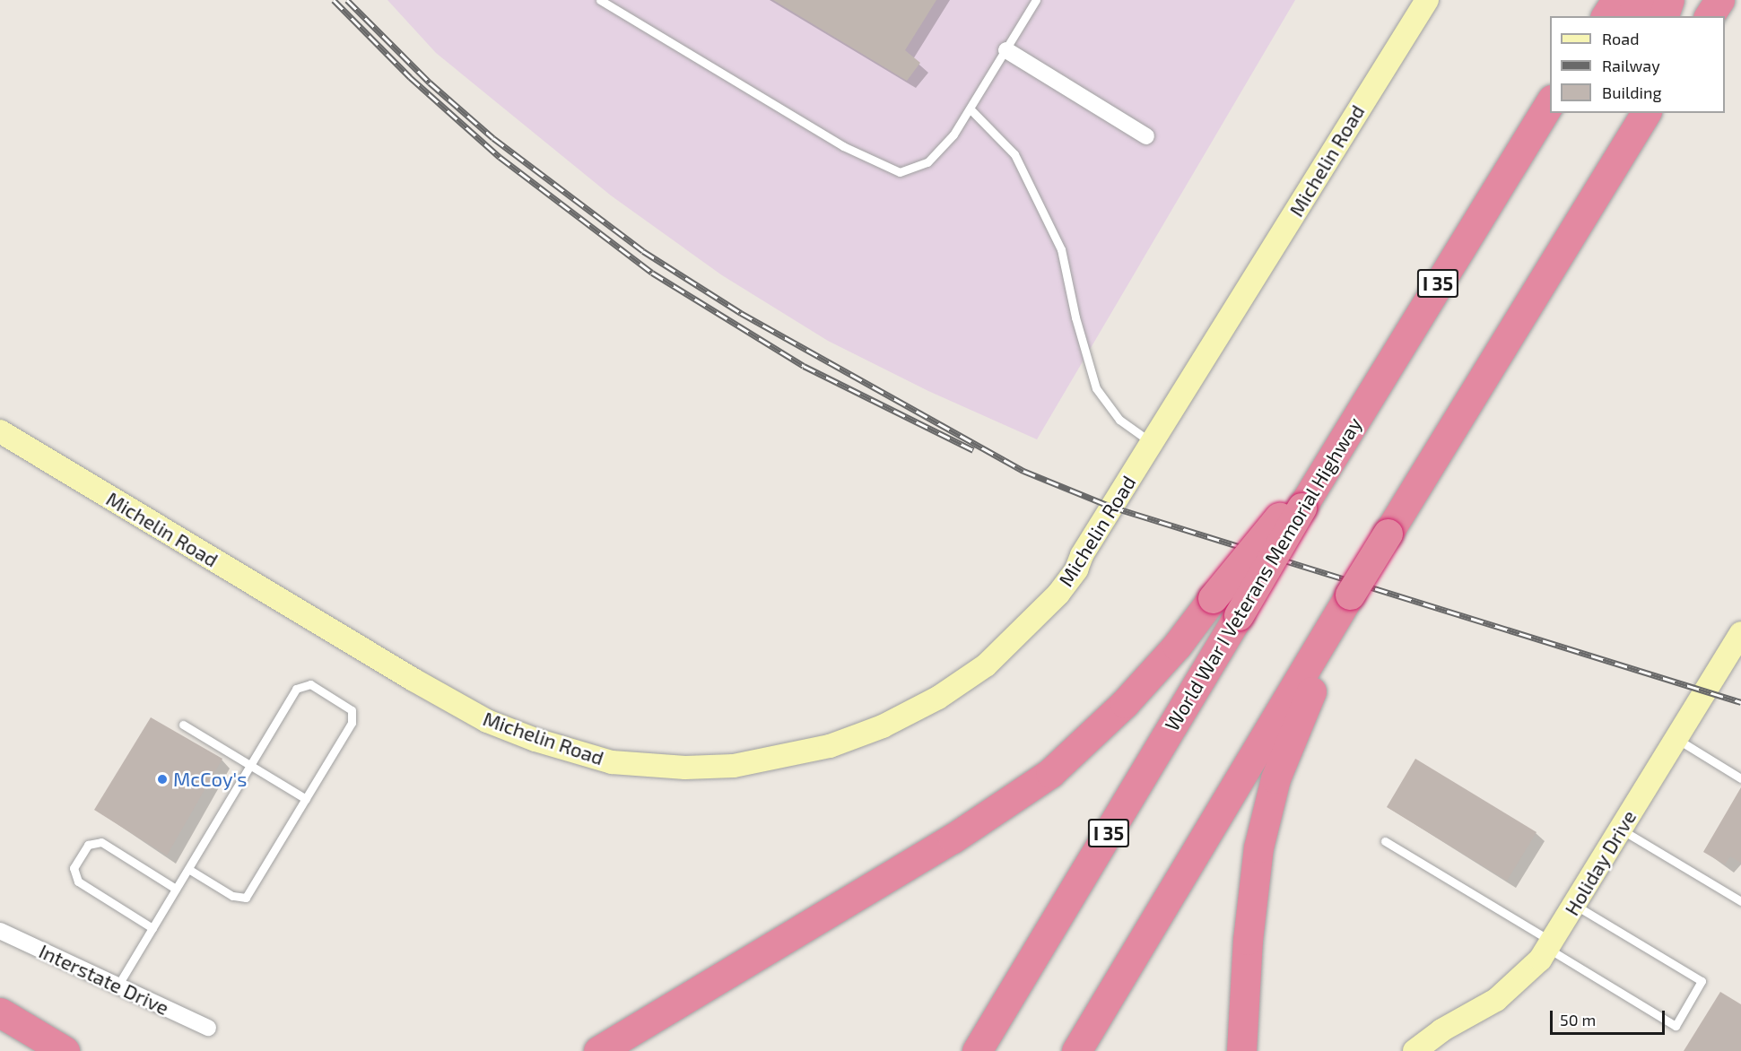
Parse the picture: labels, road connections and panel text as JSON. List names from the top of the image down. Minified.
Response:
{"streets":{"highway":["I 35","World War I Veterans Memorial Highway"],"street":["Michelin Road","Holiday Drive","Interstate Drive"]},"places":["McCoy's"],"legend":["Road","Railway","Building"],"scale_bar":"50 m"}
